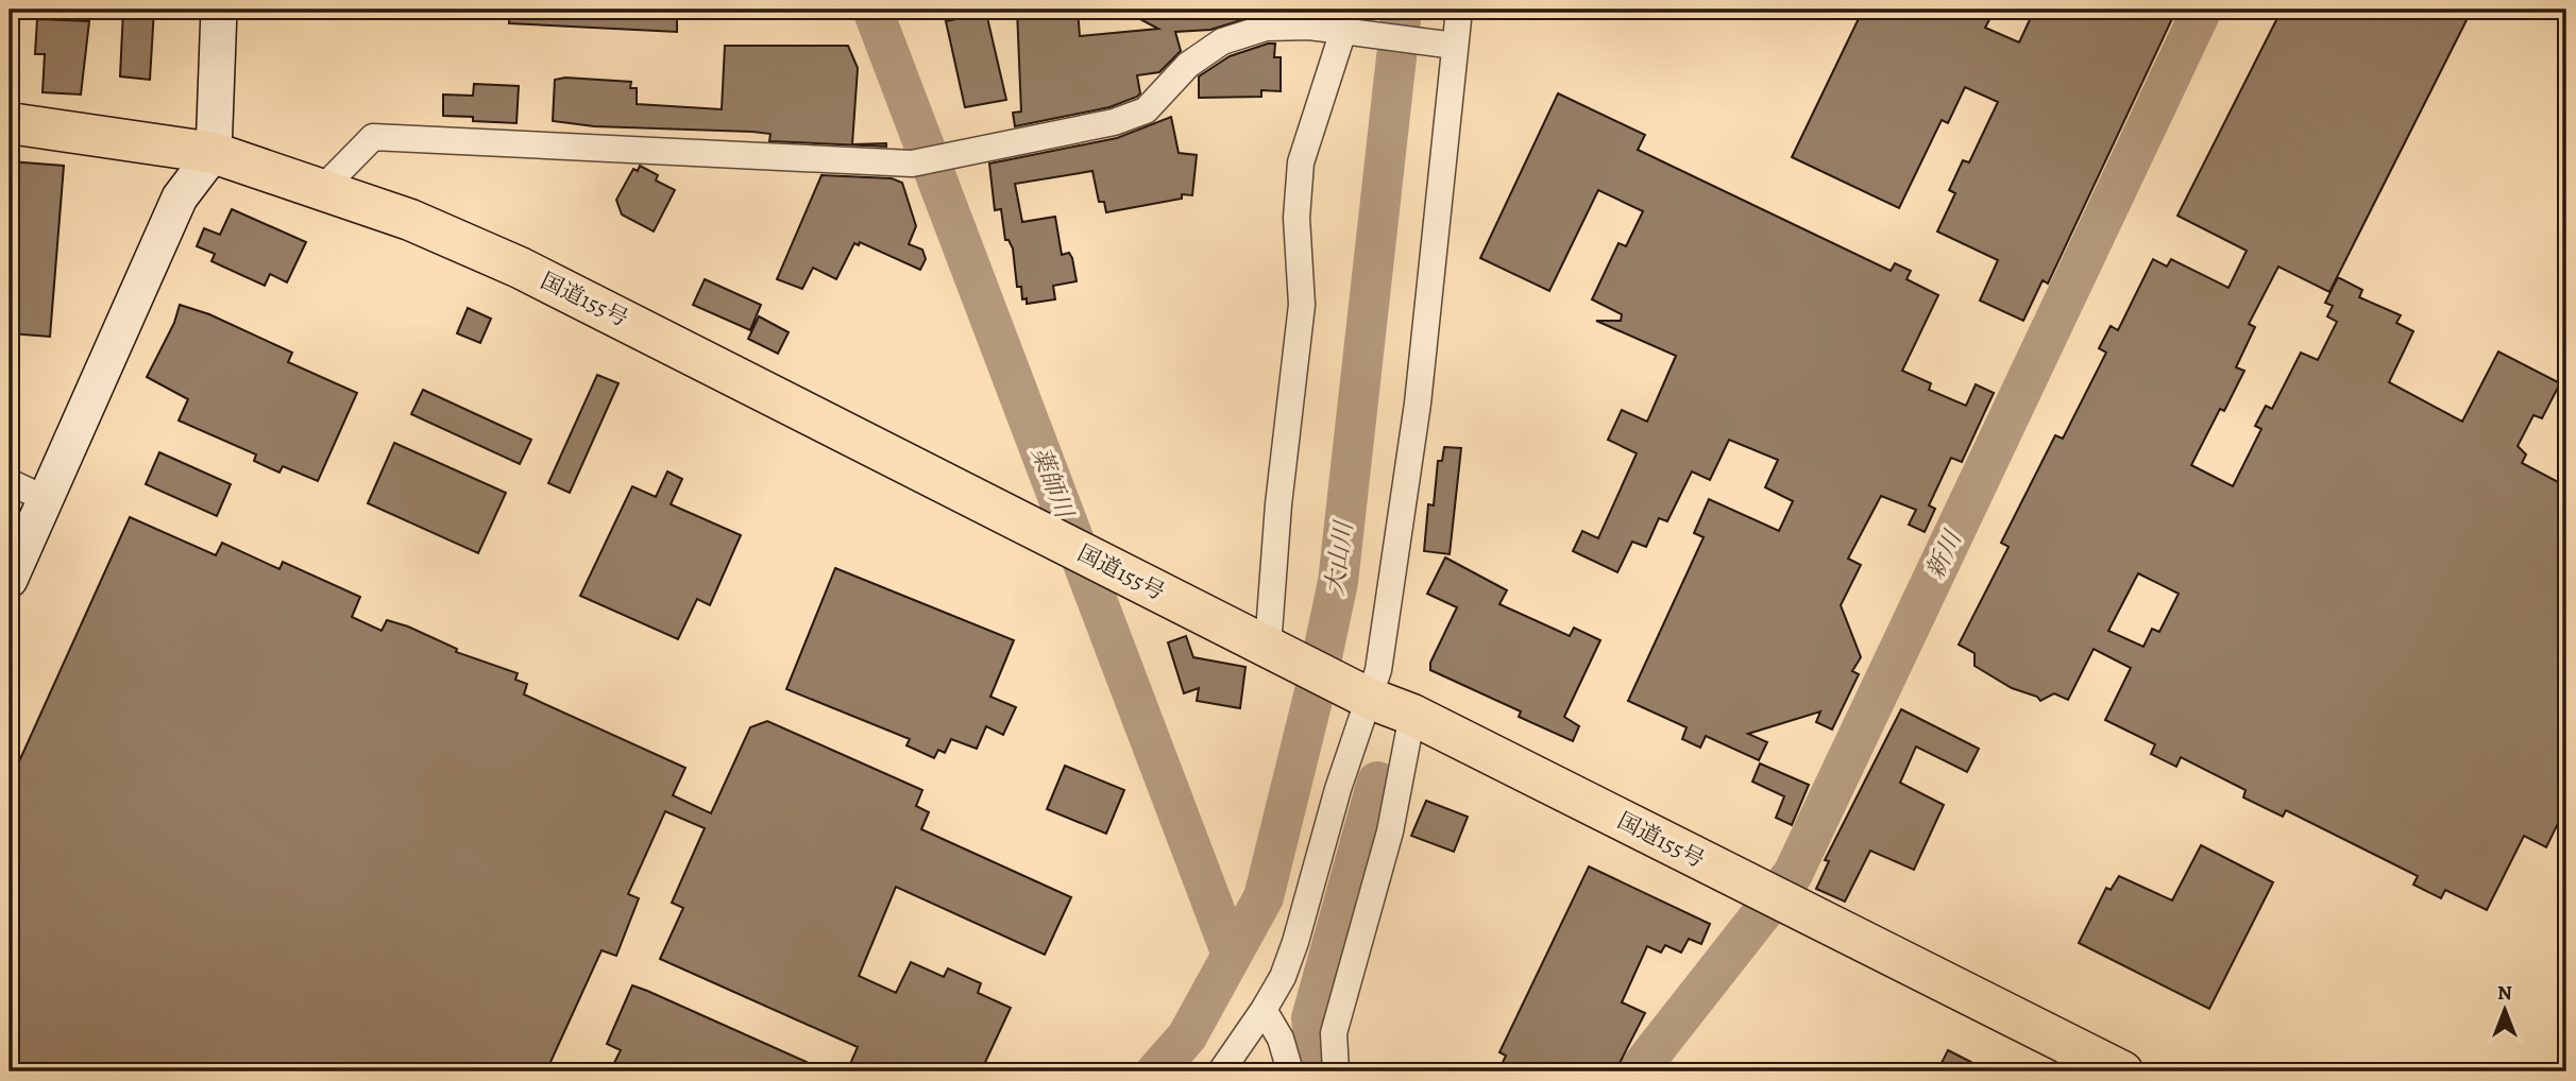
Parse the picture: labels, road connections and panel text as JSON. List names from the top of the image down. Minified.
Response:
{"streets":{"highway":["国道155号"]},"water":["薬師川","新川","大山川"],"north":"top"}
